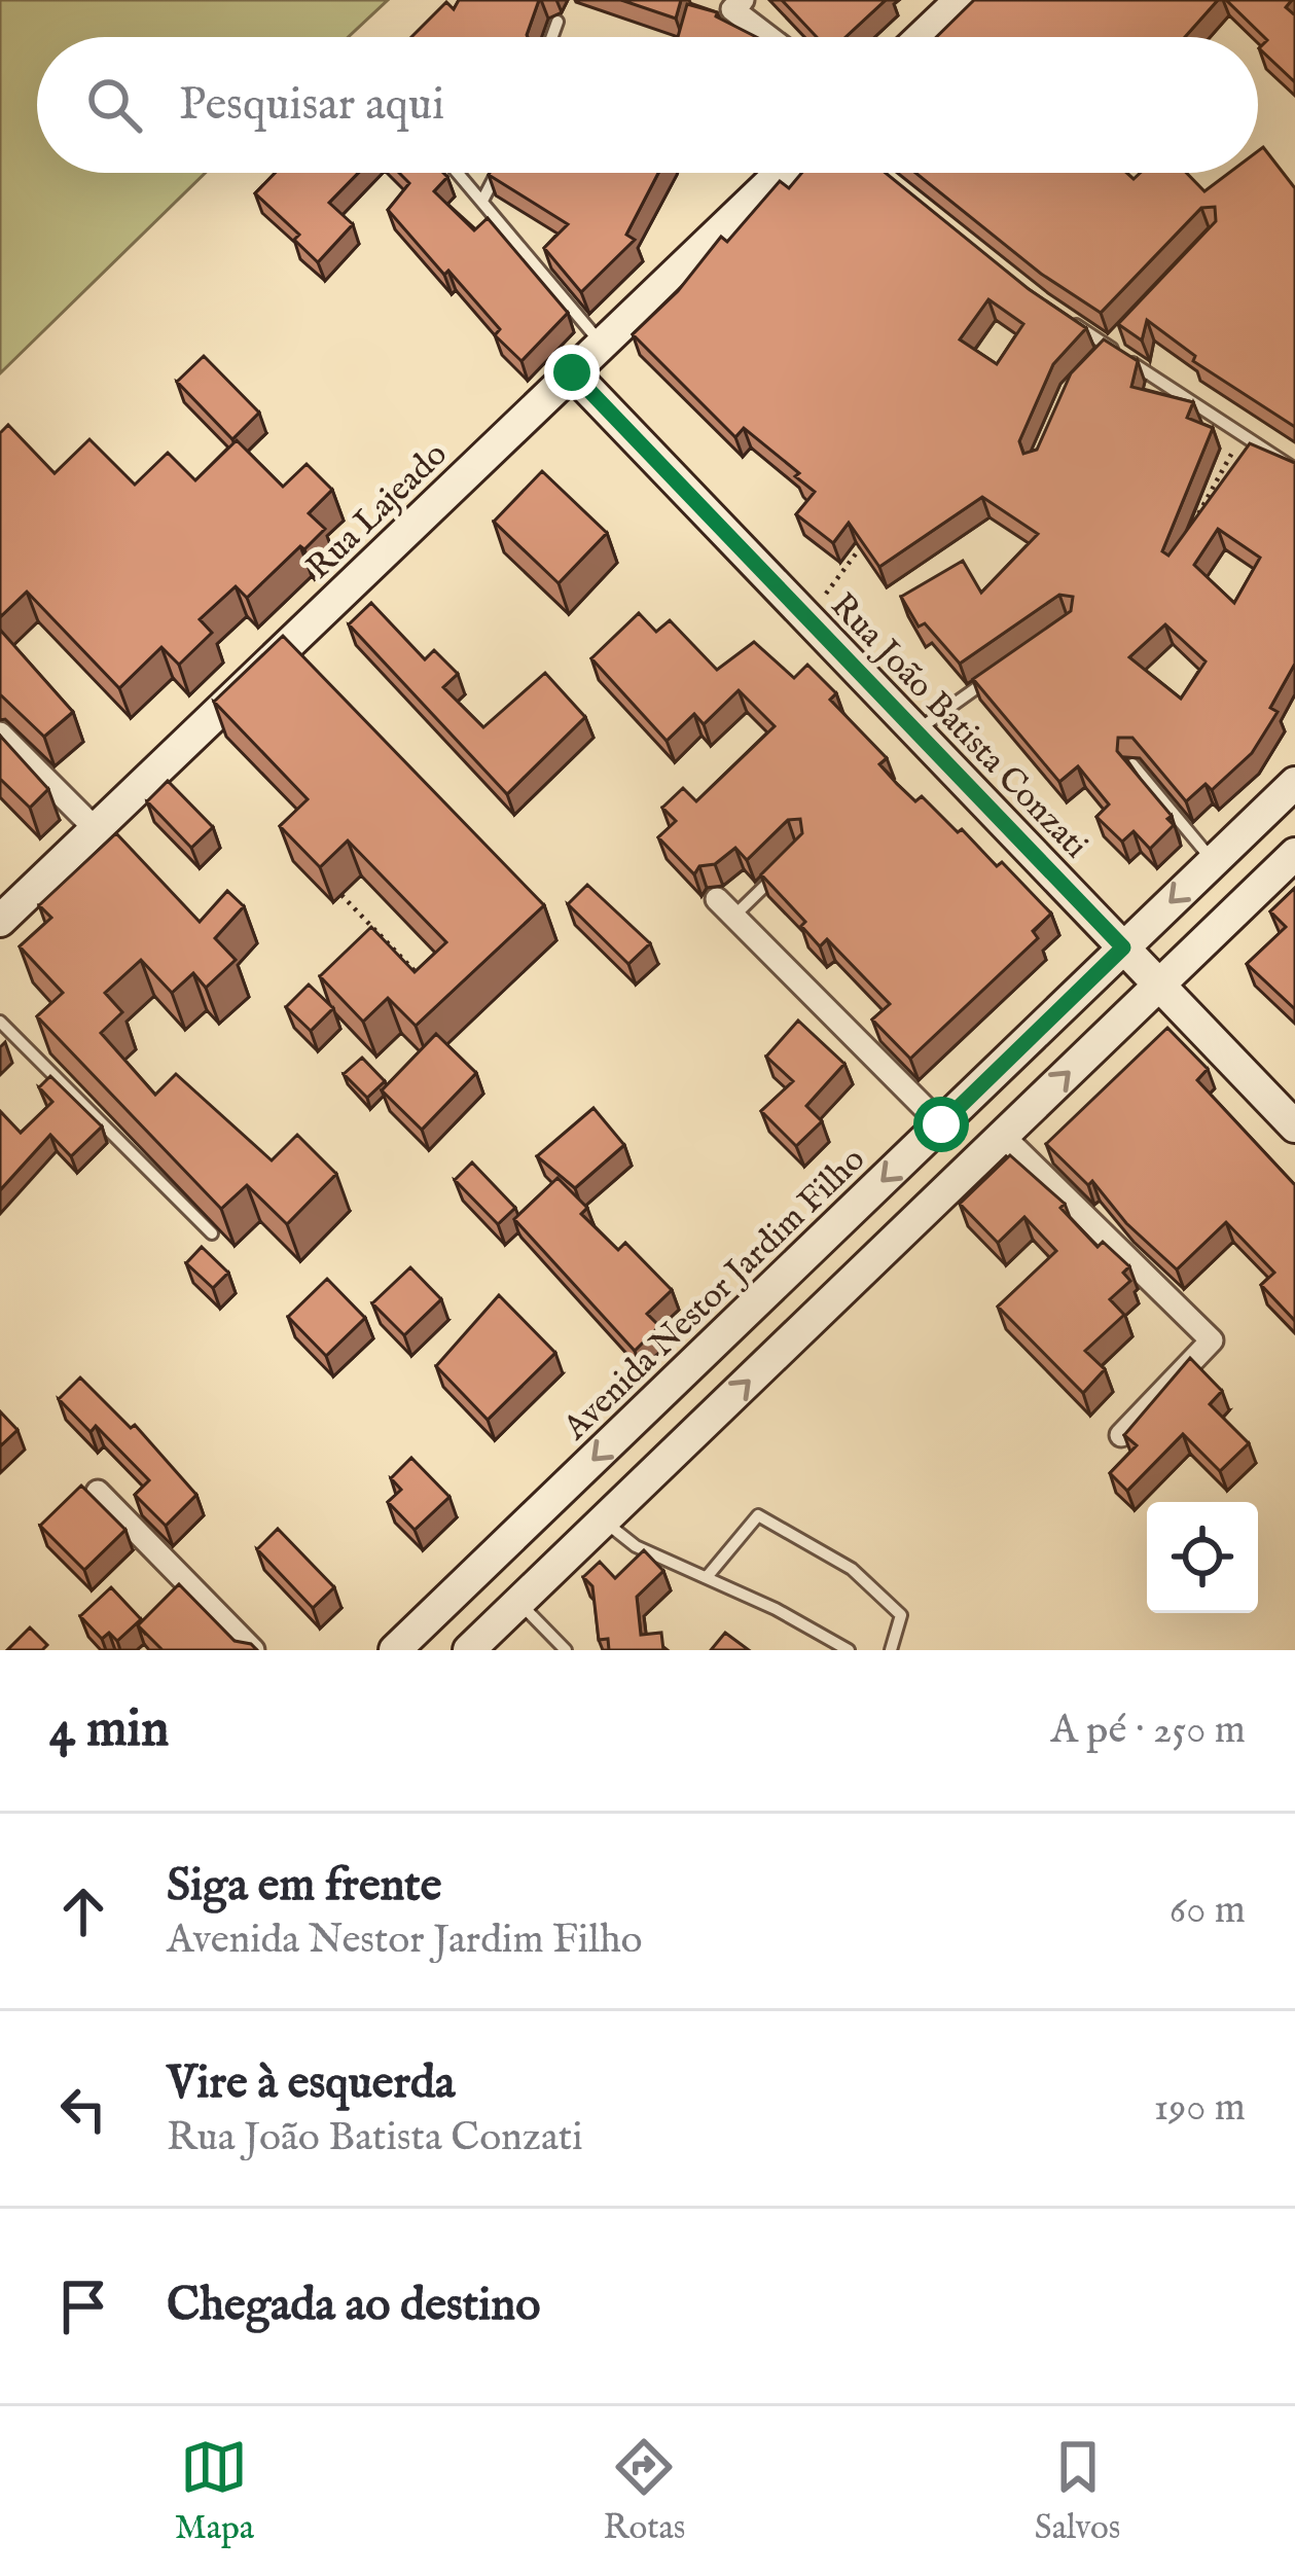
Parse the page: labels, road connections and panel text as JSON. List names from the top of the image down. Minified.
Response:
{"streets":{"main road":["Rua Lajeado","Rua João Batista Conzati","Avenida Nestor Jardim Filho"]},"crossings":[["Rua Lajeado","Rua João Batista Conzati"],["Rua João Batista Conzati","Avenida Nestor Jardim Filho"]],"page":{"search":"Pesquisar aqui","heading":["4 min","A pé · 250 m"],"list":[["Siga em frente","Avenida Nestor Jardim Filho","60 m"],["Vire à esquerda","Rua João Batista Conzati","190 m"],"Chegada ao destino"],"nav":["Mapa","Rotas","Salvos"]}}
